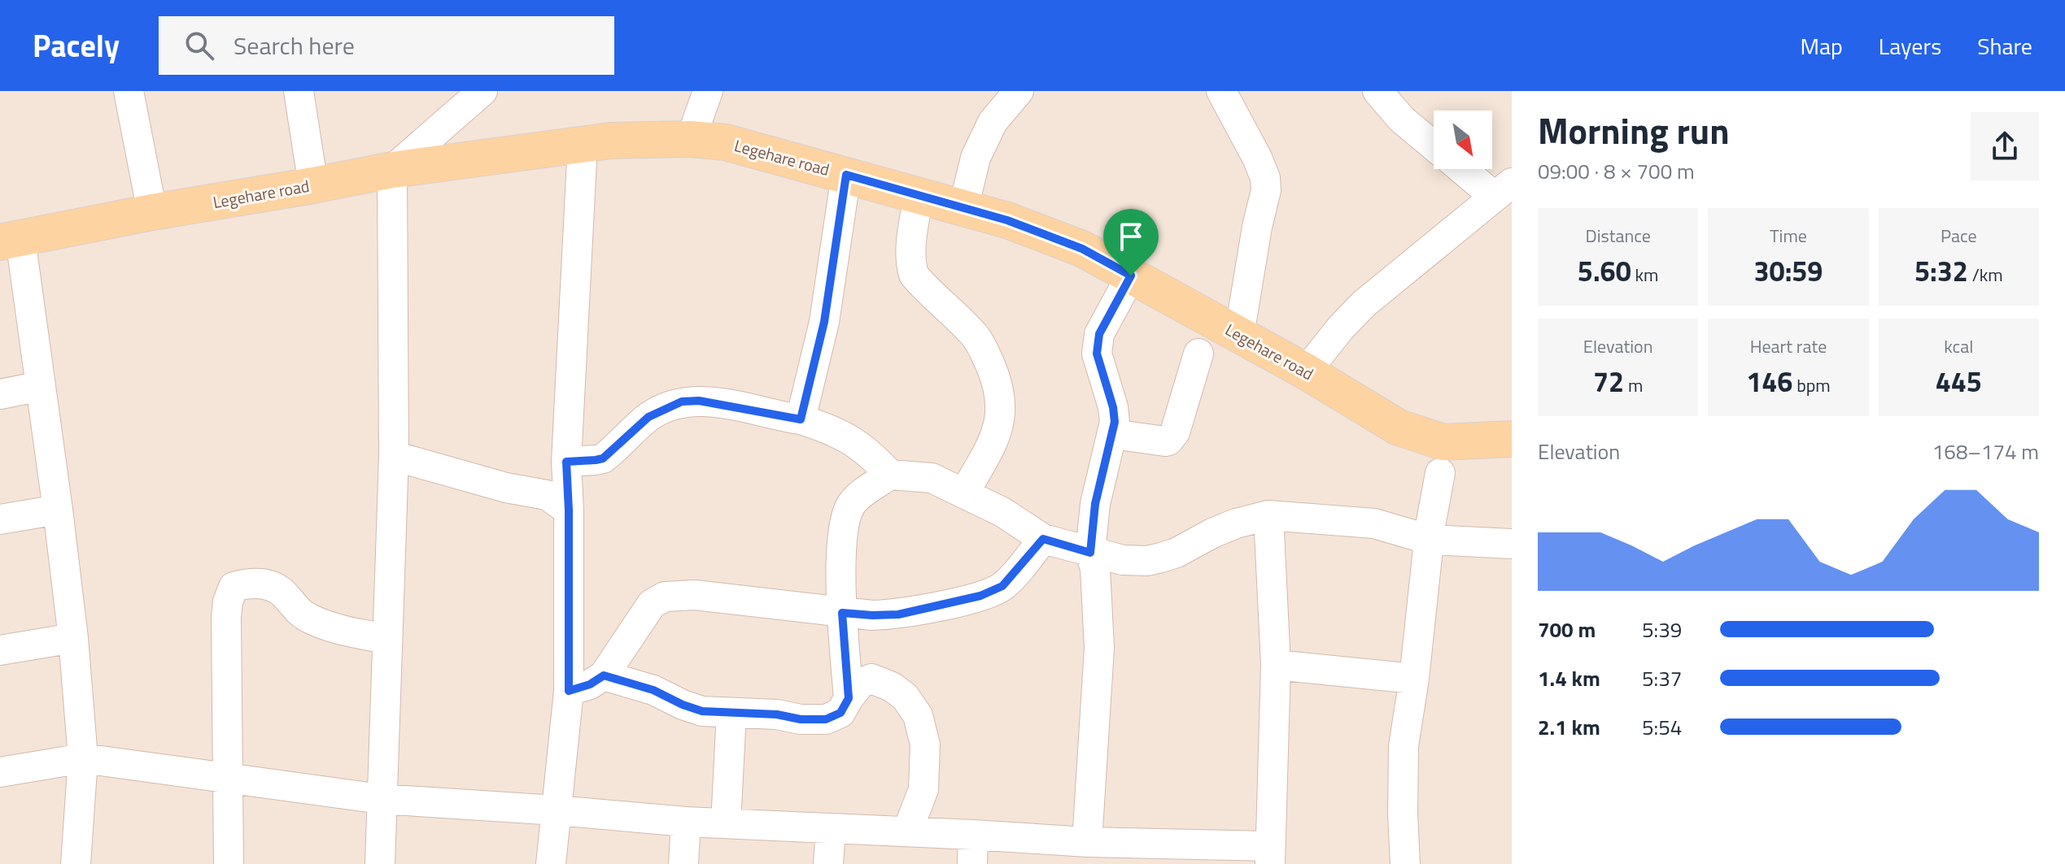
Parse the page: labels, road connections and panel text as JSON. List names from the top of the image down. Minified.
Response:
{"streets":{"main road":["Legehare road"]},"north":"bottom right","page":{"header":"Pacely","search":"Search here","nav":["Map","Layers","Share"],"heading":["Morning run","09:00 · 8 × 700 m"],"stats":[["Distance","5.60 km"],["Time","30:59"],["Pace","5:32 /km"],["Elevation","72 m"],["Heart rate","146 bpm"],["kcal","445"]],"chart":["Elevation","168–174 m"],"list":[{"name":"700 m","note":"5:39"},{"name":"1.4 km","note":"5:37"},{"name":"2.1 km","note":"5:54"}]}}
